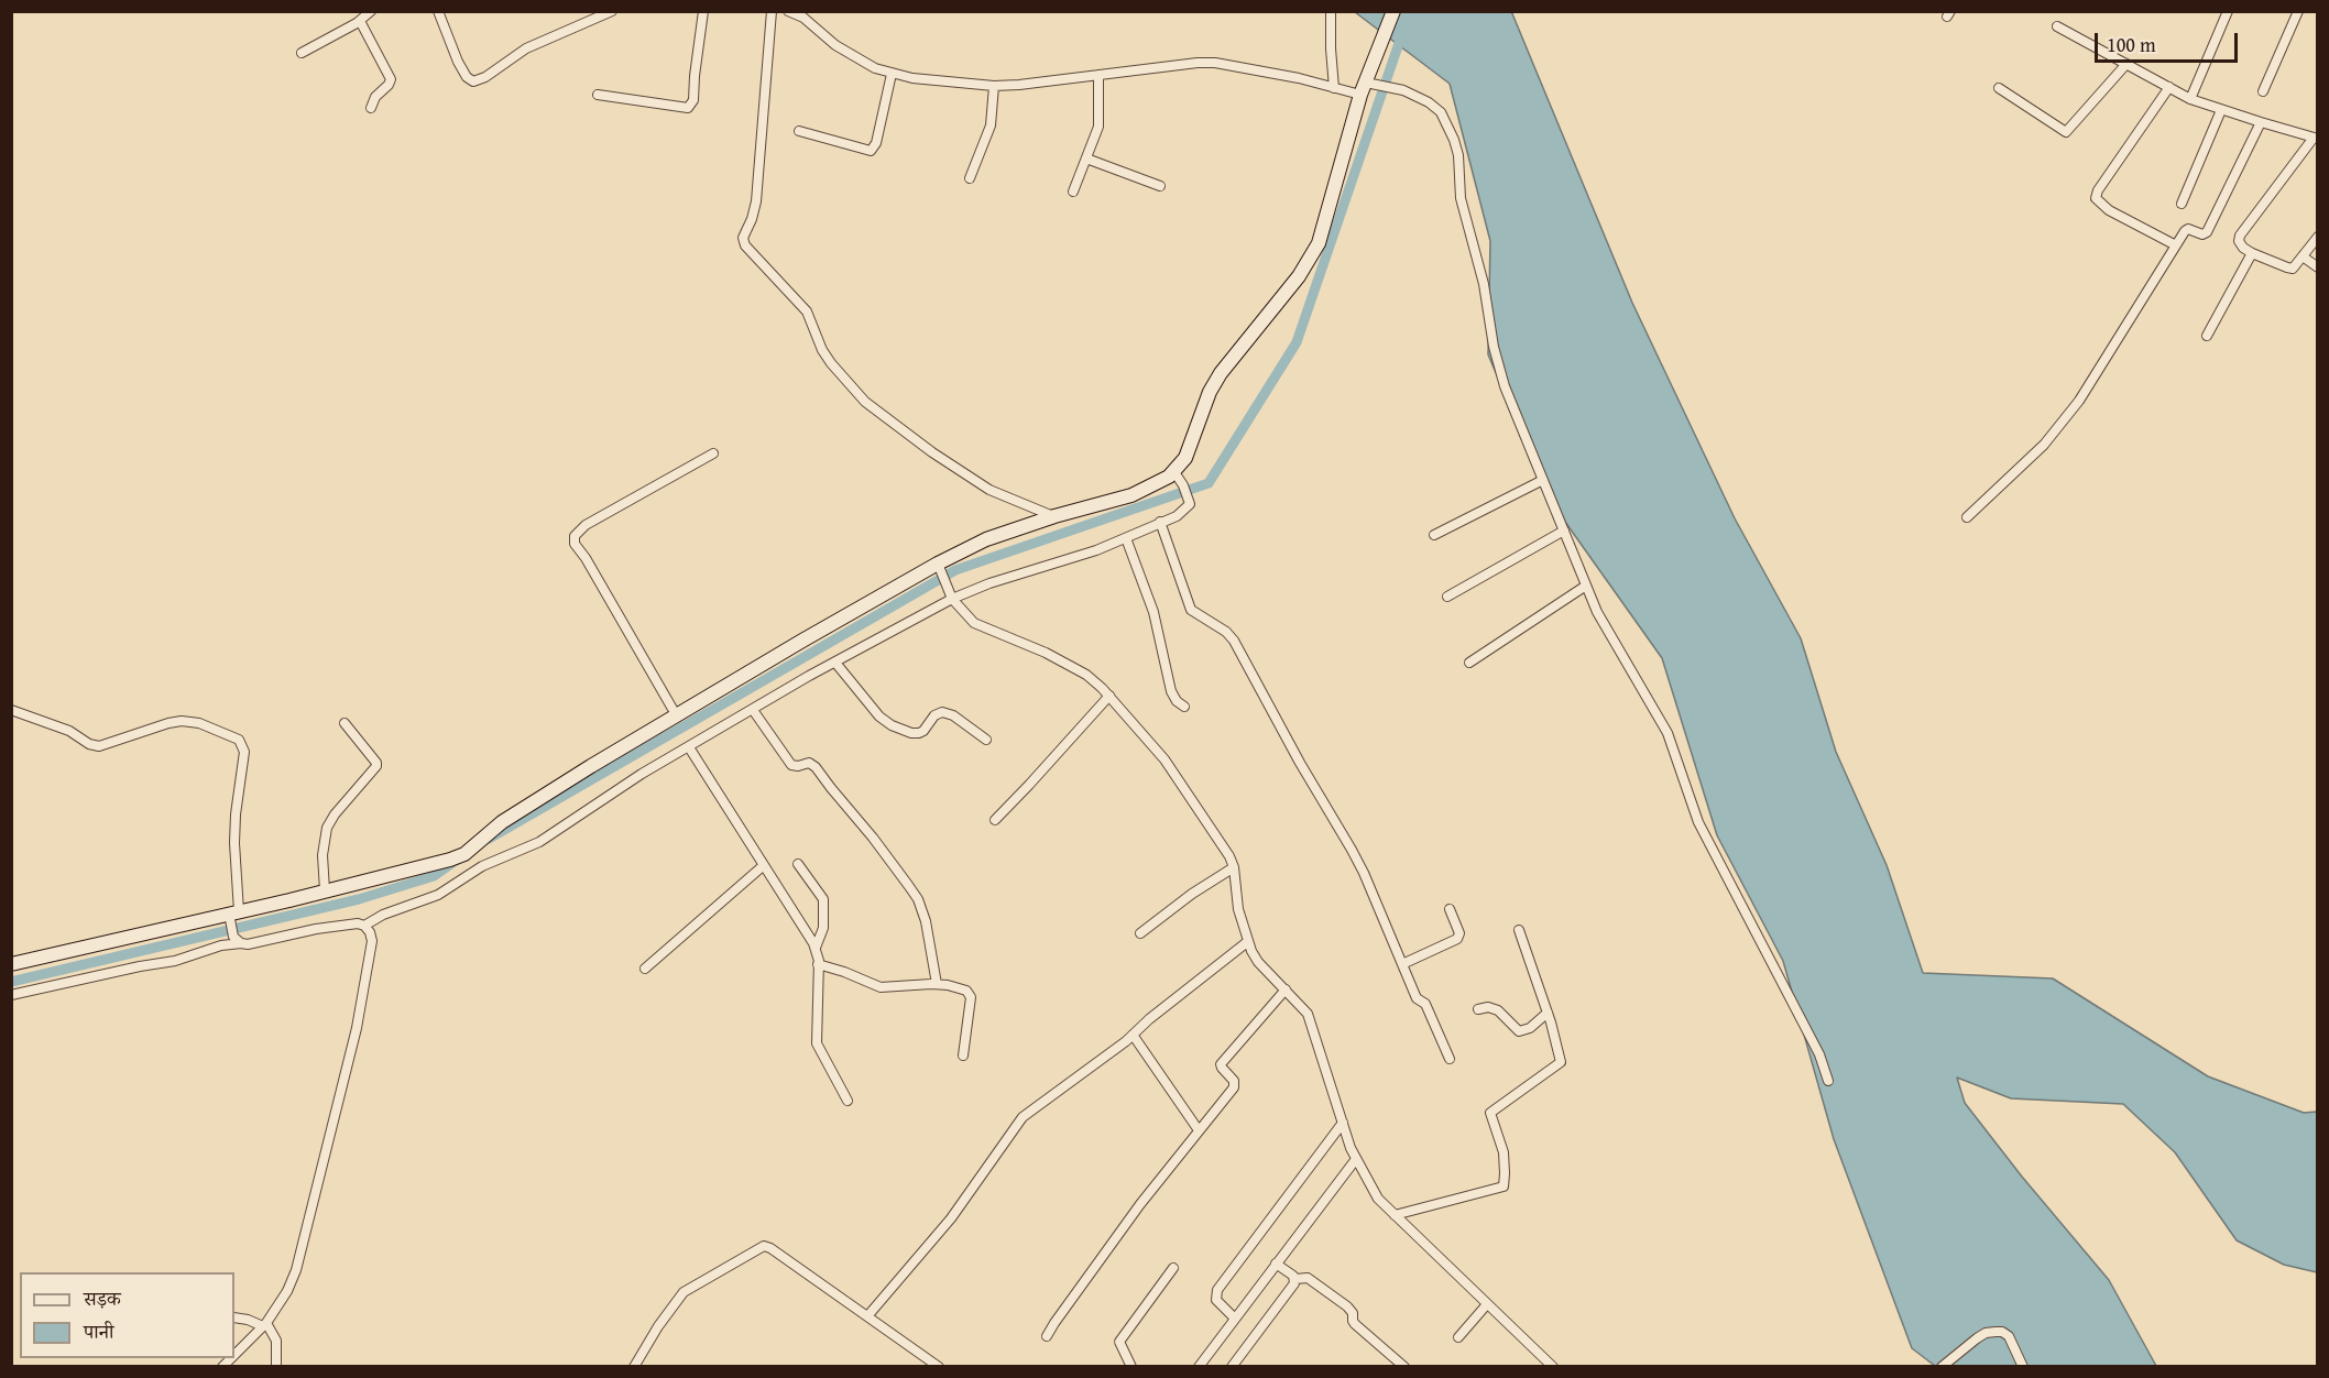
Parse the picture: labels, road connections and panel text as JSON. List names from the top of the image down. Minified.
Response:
{"legend":["सड़क","पानी"],"scale_bar":"100 m"}
